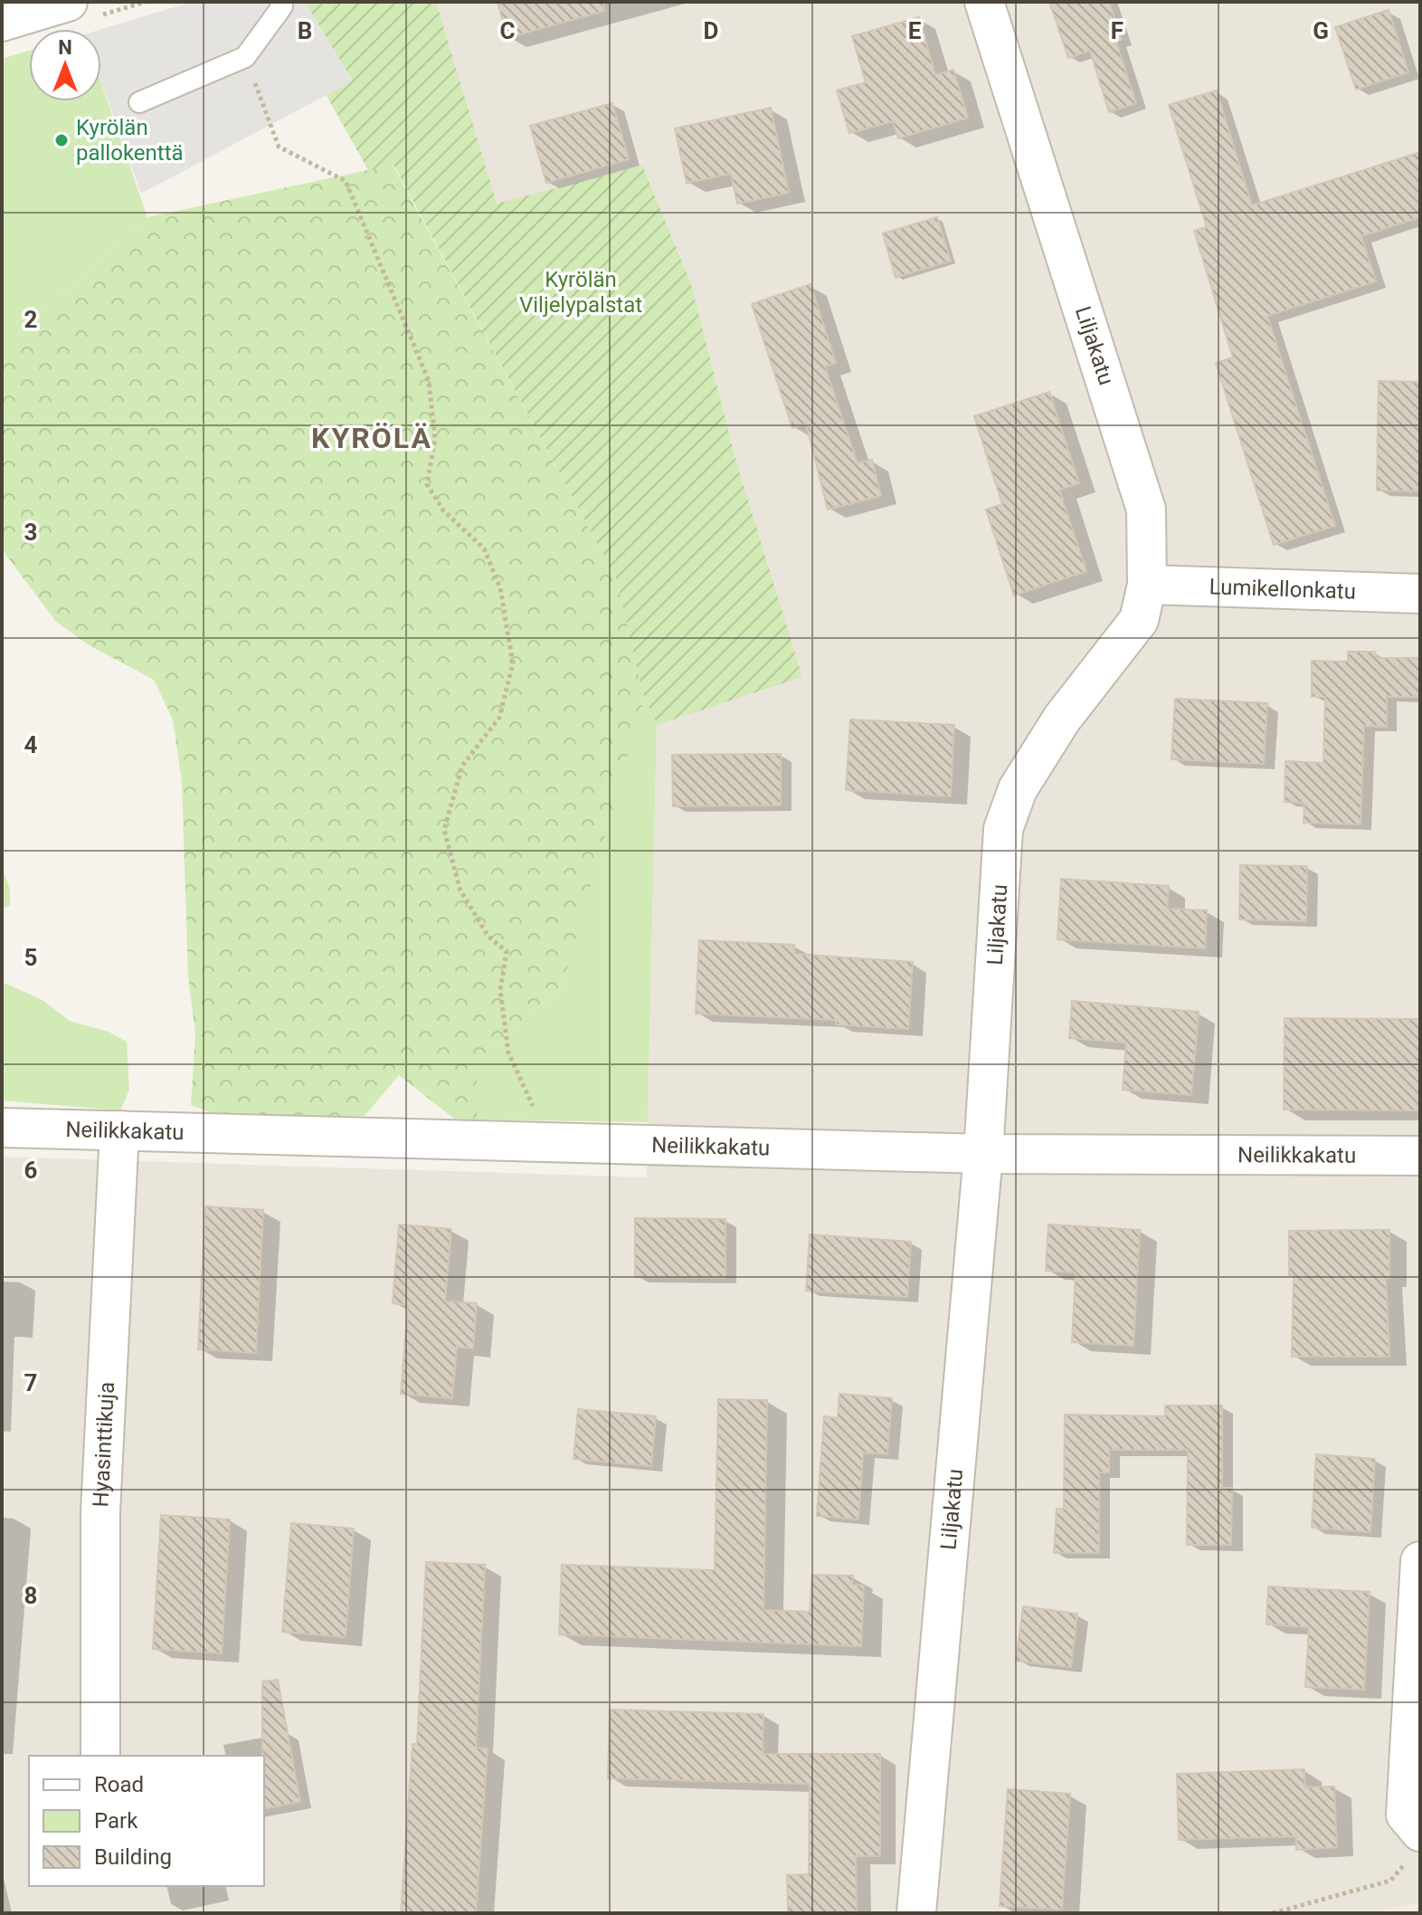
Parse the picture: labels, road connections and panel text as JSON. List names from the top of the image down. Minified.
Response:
{"streets":{"street":["Liljakatu","Lumikellonkatu","Neilikkakatu","Hyasinttikuja"]},"crossings":[["Liljakatu","Lumikellonkatu"],["Liljakatu","Neilikkakatu"],["Neilikkakatu","Hyasinttikuja"]],"districts":["KYRÖLÄ"],"parks":["Kyrölän Viljelypalstat"],"places":["Kyrölän pallokenttä"],"legend":["Road","Park","Building"],"north":"top","grid":{"columns":["B","C","D","E","F","G"],"rows":["2","3","4","5","6","7","8"]}}
